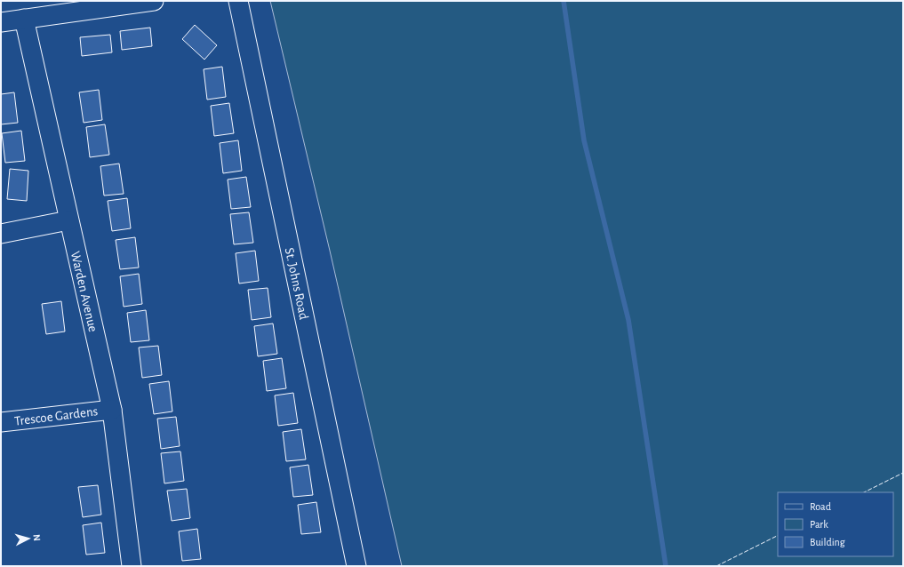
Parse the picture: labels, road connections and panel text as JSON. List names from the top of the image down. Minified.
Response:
{"streets":{"street":["St. Johns Road","Warden Avenue","Trescoe Gardens"]},"crossings":[["Warden Avenue","Trescoe Gardens"]],"legend":["Road","Park","Building"],"north":"right"}
